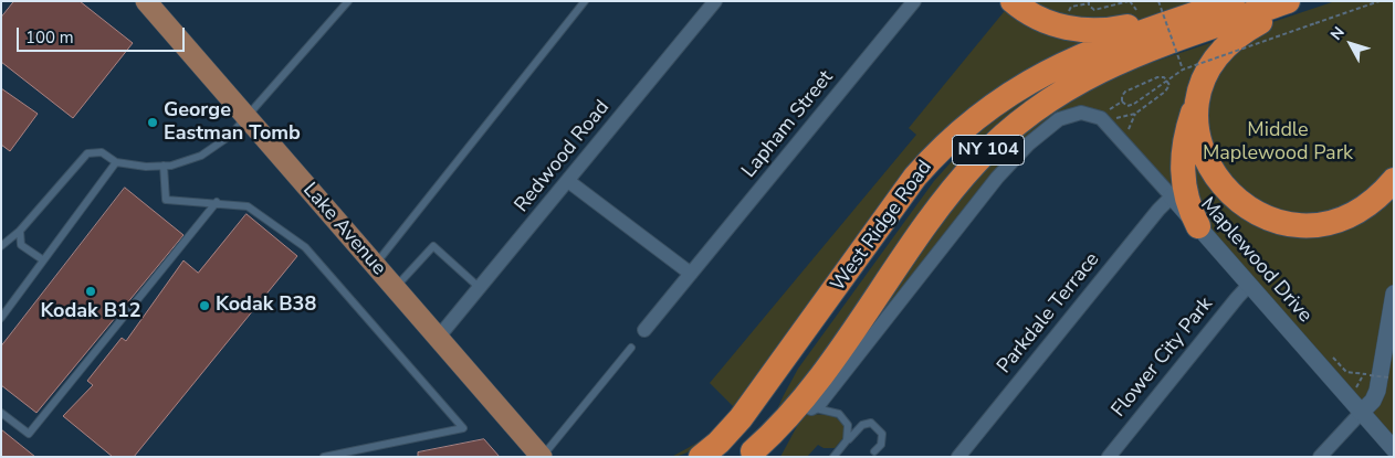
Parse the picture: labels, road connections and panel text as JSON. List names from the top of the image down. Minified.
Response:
{"streets":{"highway":["NY 104","West Ridge Road"],"main road":["Lake Avenue"],"street":["Lapham Street","Redwood Road","Maplewood Drive","Parkdale Terrace","Flower City Park"]},"crossings":[["Redwood Road","Lake Avenue"],["Maplewood Drive","Parkdale Terrace"],["Maplewood Drive","Flower City Park"]],"parks":["Middle Maplewood Park"],"places":["George Eastman Tomb","Kodak B12","Kodak B38"],"scale_bar":"100 m","north":"top left"}
